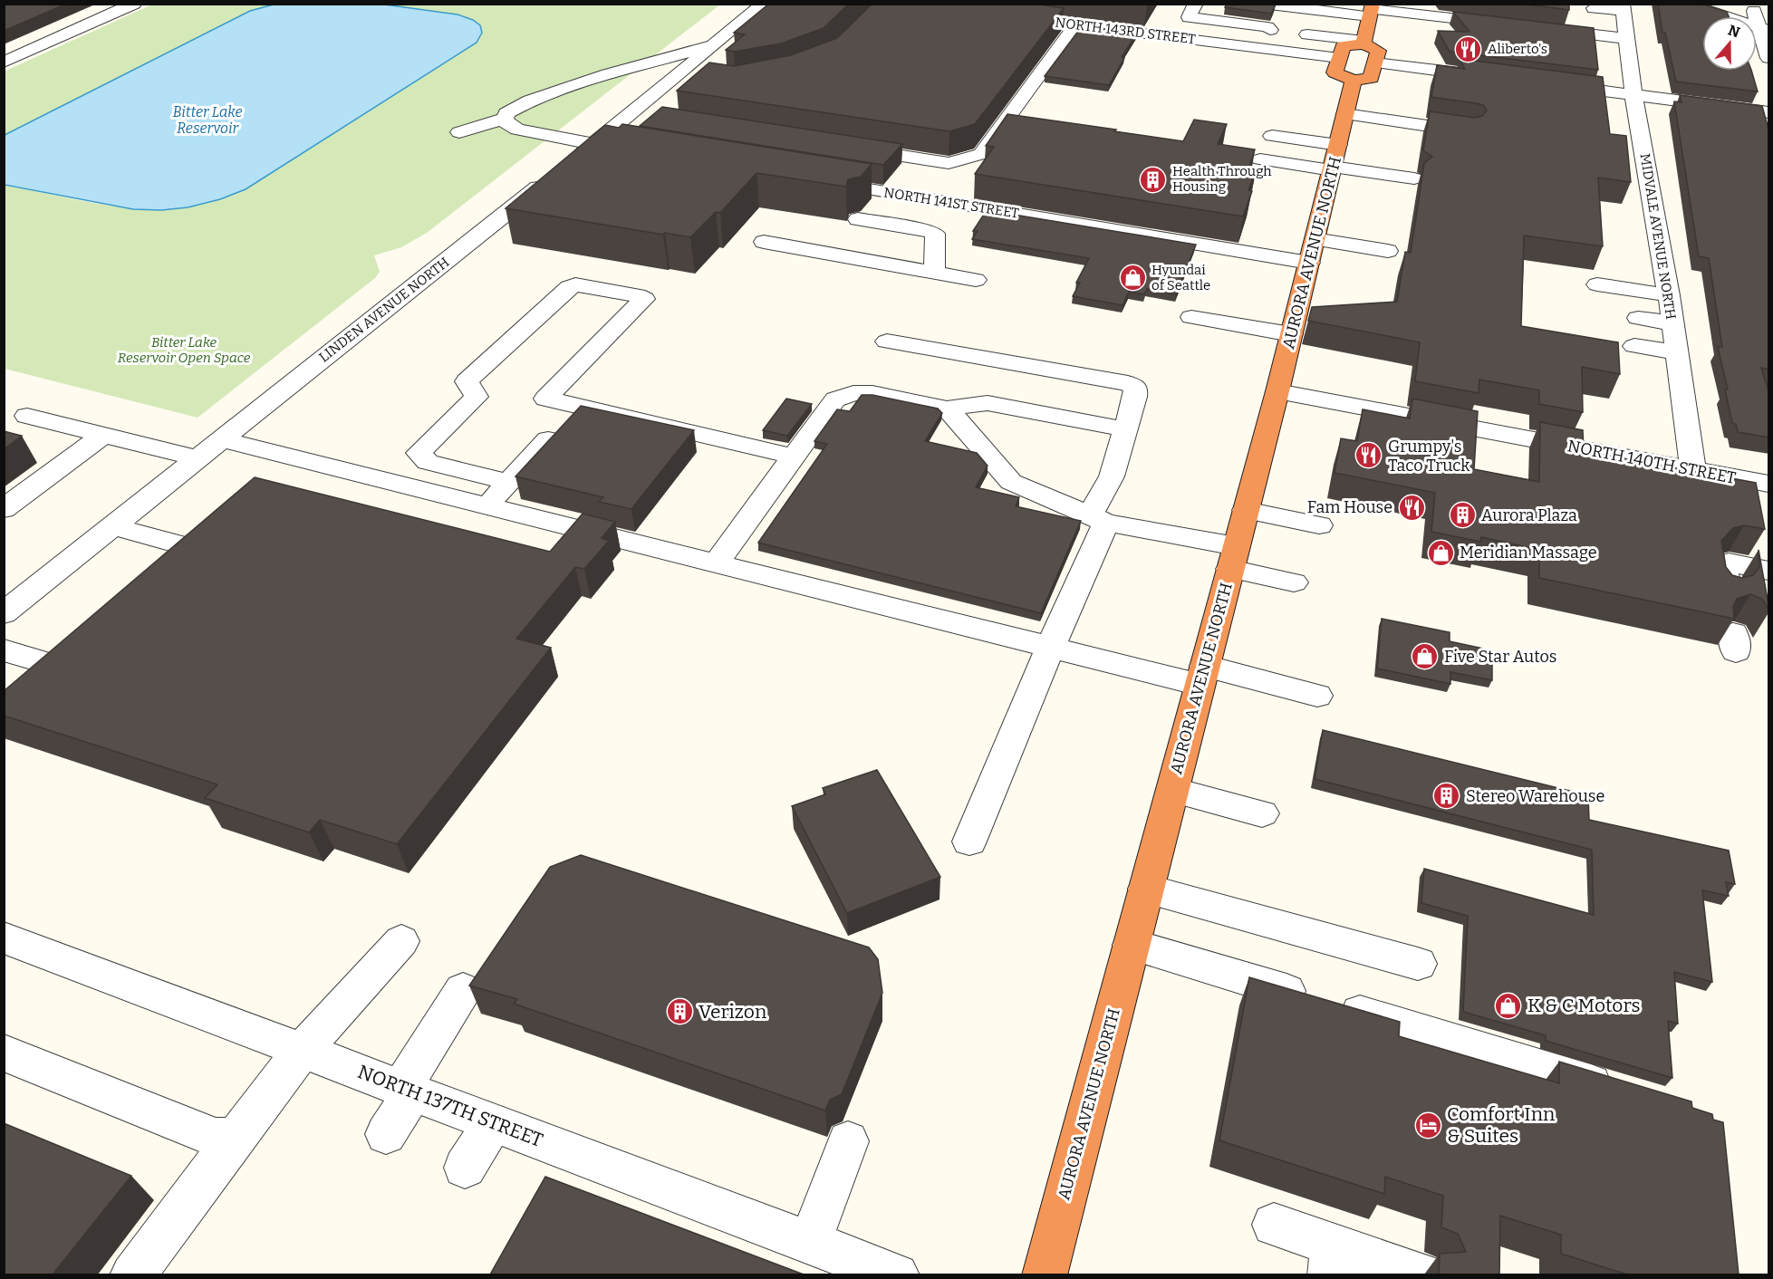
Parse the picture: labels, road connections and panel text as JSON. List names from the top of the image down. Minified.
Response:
{"streets":{"highway":["AURORA AVENUE NORTH"],"street":["NORTH 143RD STREET","NORTH 141ST STREET","MIDVALE AVENUE NORTH","LINDEN AVENUE NORTH","NORTH 140TH STREET","NORTH 137TH STREET"]},"crossings":[["NORTH 143RD STREET","AURORA AVENUE NORTH"],["NORTH 141ST STREET","AURORA AVENUE NORTH"],["MIDVALE AVENUE NORTH","NORTH 140TH STREET"],["AURORA AVENUE NORTH","NORTH 140TH STREET"]],"water":["Bitter Lake Reservoir"],"parks":["Bitter Lake Reservoir Open Space"],"places":{"restaurant":["Aliberto's","Grumpy's Taco Truck","Fam House"],"building":["Health Through Housing","Aurora Plaza","Stereo Warehouse","Verizon"],"shop":["Hyundai of Seattle","Meridian Massage","Five Star Autos","K & C Motors"],"hotel":["Comfort Inn & Suites"]},"north":"top"}
